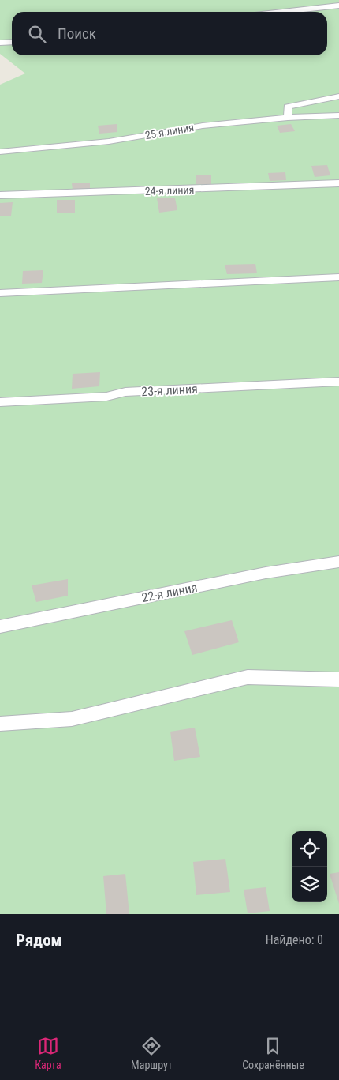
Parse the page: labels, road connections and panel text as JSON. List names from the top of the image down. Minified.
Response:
{"streets":{"lane":["25-я линия","24-я линия","23-я линия","22-я линия"]},"page":{"search":"Поиск","heading":["Рядом","Найдено: 0"],"nav":["Карта","Маршрут","Сохранённые"]}}
